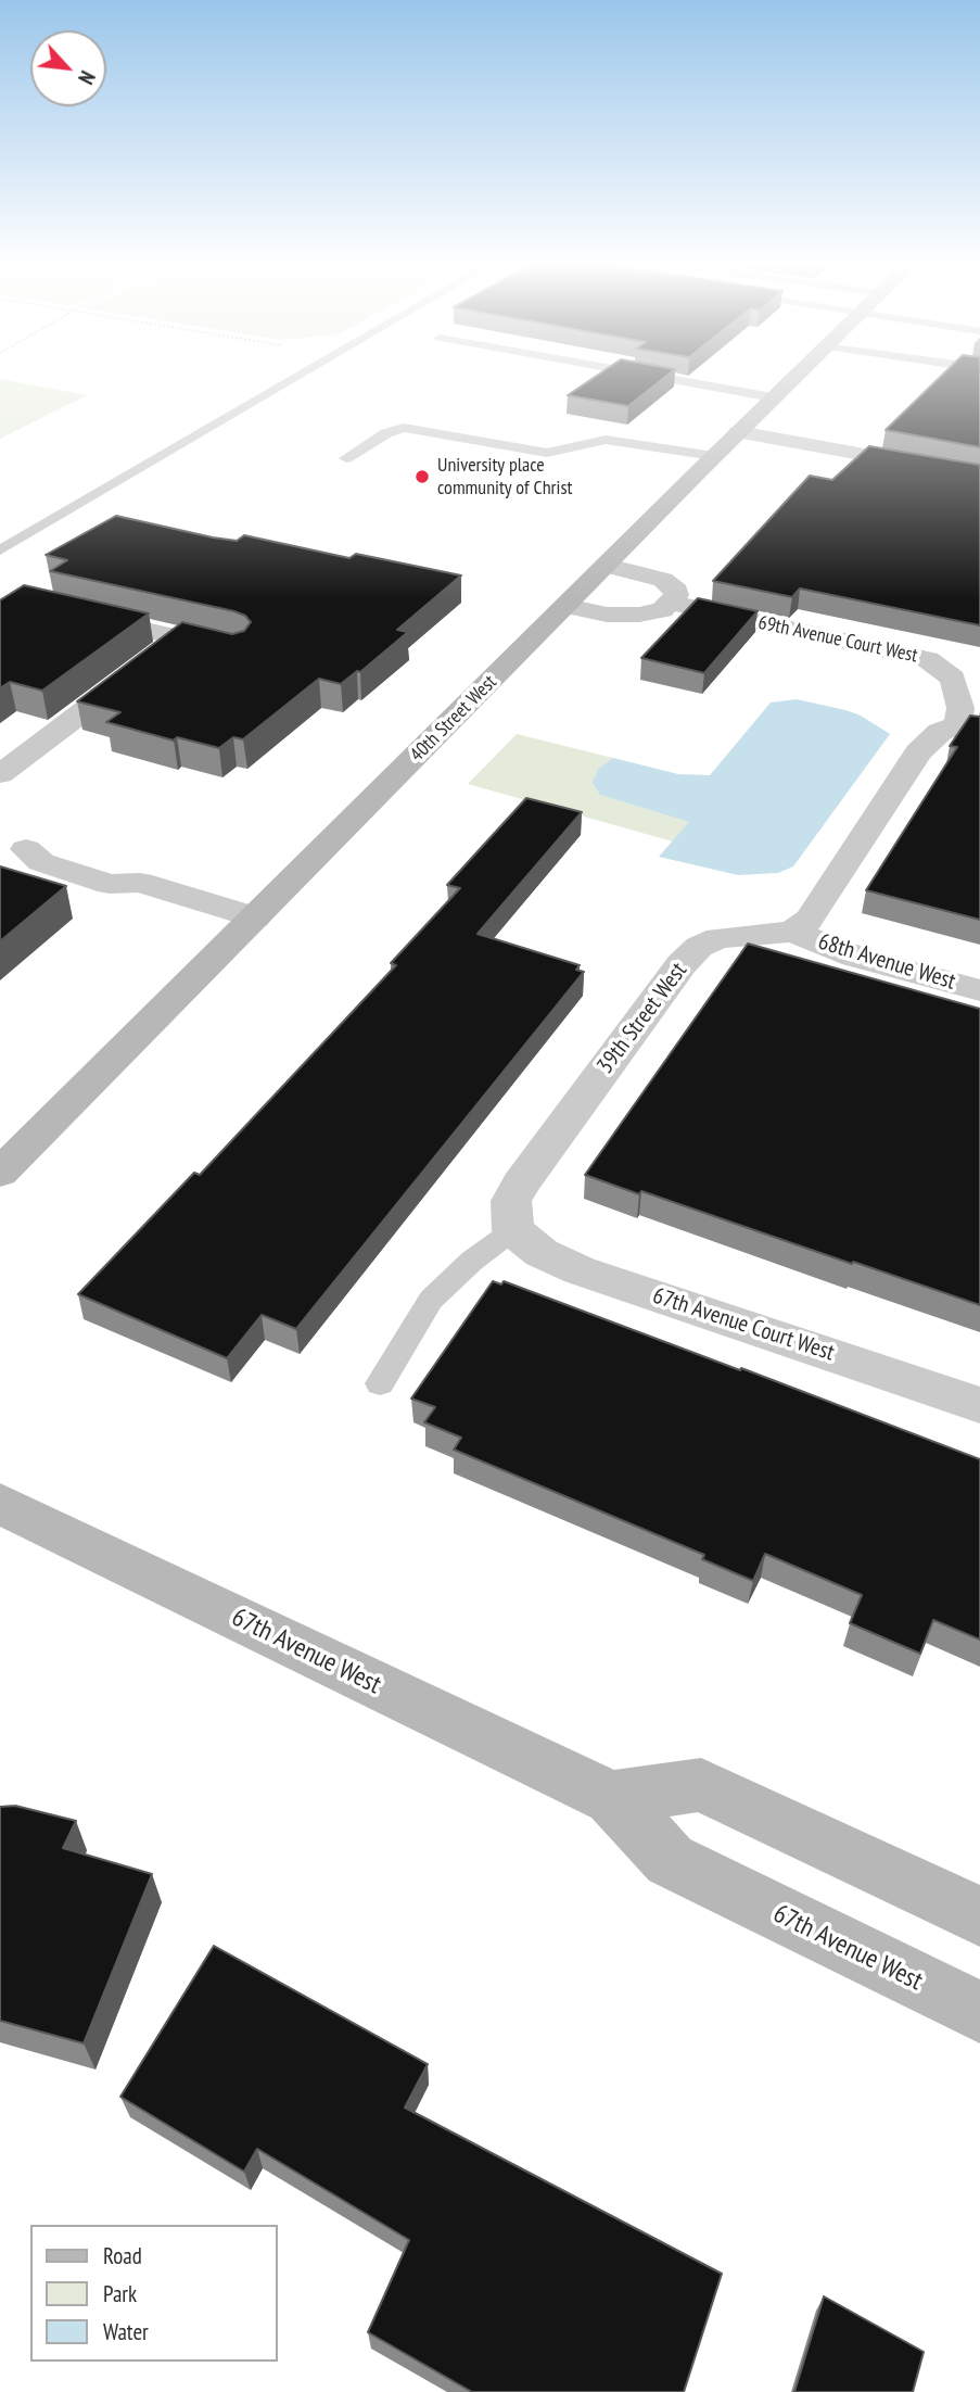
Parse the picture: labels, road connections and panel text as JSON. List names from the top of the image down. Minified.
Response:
{"streets":{"main road":["40th Street West","67th Avenue West"],"street":["69th Avenue Court West","68th Avenue West","39th Street West","67th Avenue Court West"]},"crossings":[["68th Avenue West","39th Street West"],["39th Street West","67th Avenue Court West"]],"places":["University place community of Christ"],"legend":["Road","Park","Water"],"north":"bottom right"}
